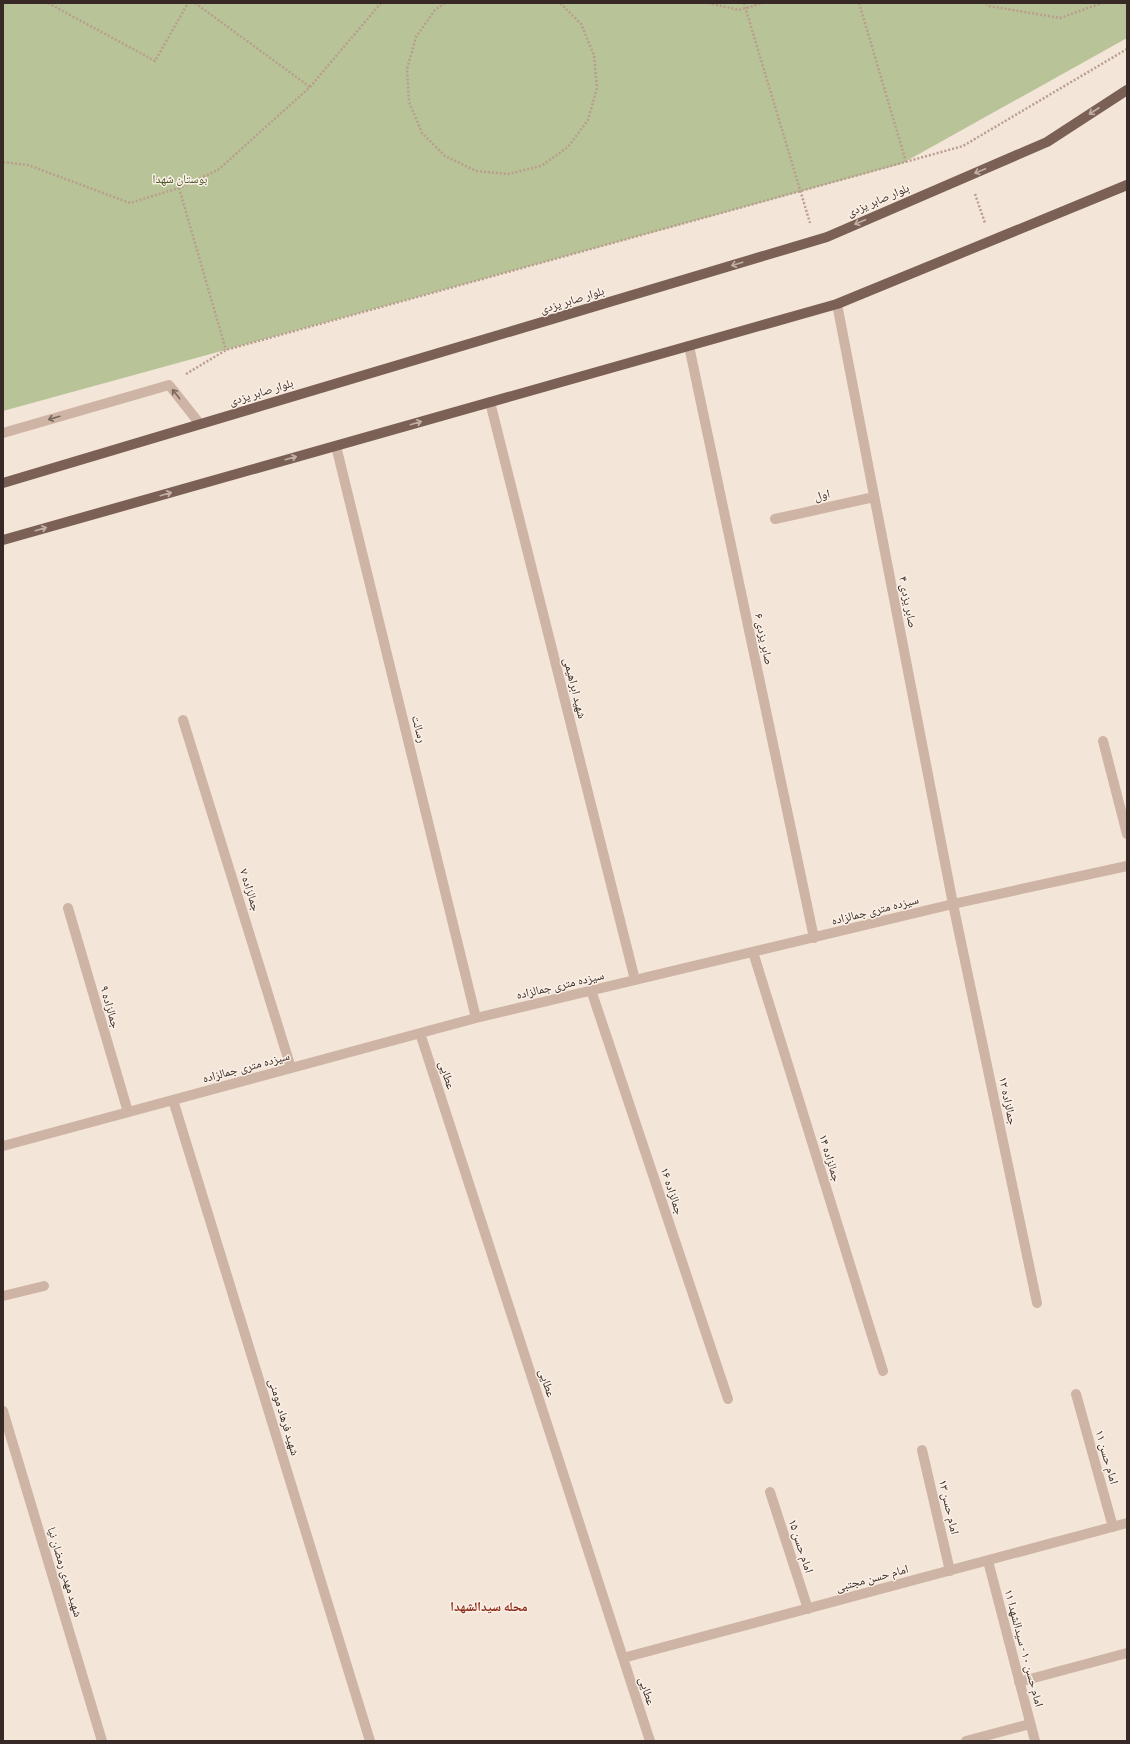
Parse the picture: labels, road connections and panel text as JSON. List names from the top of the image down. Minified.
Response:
{"streets":{"main road":["بلوار صابر یزدی"],"street":["اول","صابر یزدی ۴","صابر یزدی ۶","شهید ابراهیمی","رسالت","جمالزاده ۷","سیزده متری جمالزاده","جمالزاده ۹","عطایی","جمالزاده ۱۲","جمالزاده ۱۴","جمالزاده ۱۶","شهید فرهاد مومنی","امام حسن ۱۱","امام حسن ۱۳","امام حسن ۱۵","شهید مهدی رمضان نیا","امام حسن مجتبی","امام حسن ۱۰ - سیدالشهدا ۱۱"]},"crossings":[["اول","صابر یزدی ۴"],["صابر یزدی ۴","سیزده متری جمالزاده"],["صابر یزدی ۴","جمالزاده ۱۲"],["صابر یزدی ۶","سیزده متری جمالزاده"],["شهید ابراهیمی","سیزده متری جمالزاده"],["رسالت","سیزده متری جمالزاده"],["جمالزاده ۷","سیزده متری جمالزاده"],["سیزده متری جمالزاده","جمالزاده ۹"],["سیزده متری جمالزاده","عطایی"],["سیزده متری جمالزاده","جمالزاده ۱۲"],["سیزده متری جمالزاده","جمالزاده ۱۴"],["سیزده متری جمالزاده","جمالزاده ۱۶"],["سیزده متری جمالزاده","شهید فرهاد مومنی"],["عطایی","امام حسن مجتبی"],["امام حسن ۱۱","امام حسن مجتبی"],["امام حسن ۱۳","امام حسن مجتبی"],["امام حسن ۱۵","امام حسن مجتبی"],["امام حسن مجتبی","امام حسن ۱۰ - سیدالشهدا ۱۱"]],"districts":["محله سیدالشهدا"],"parks":["بوستان شهدا"]}
